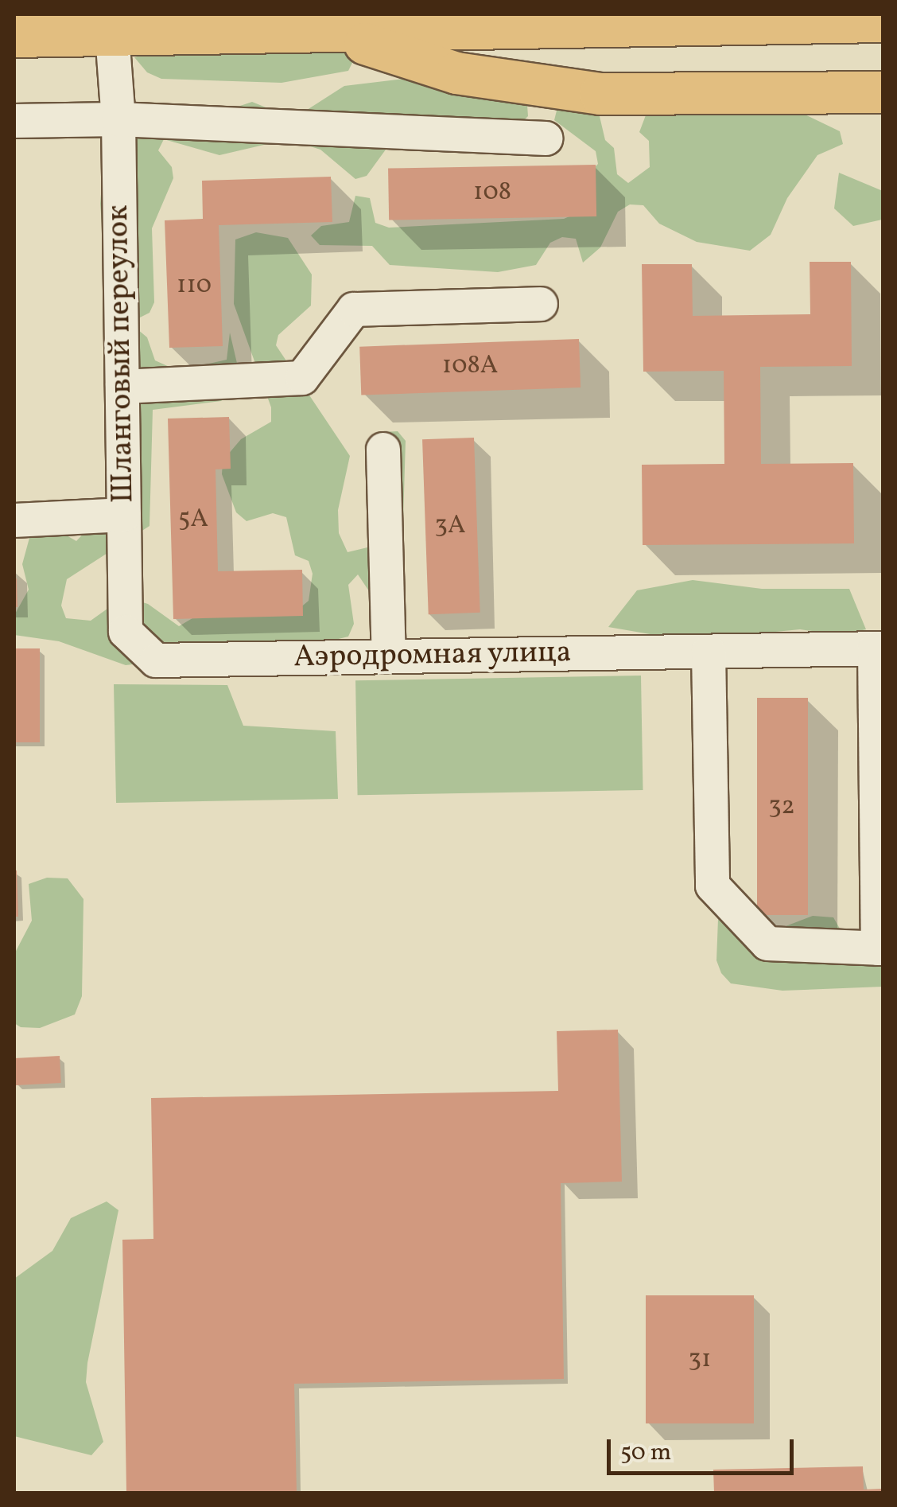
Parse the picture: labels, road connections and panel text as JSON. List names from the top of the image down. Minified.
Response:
{"streets":{"street":["Шланговый переулок","Аэродромная улица"]},"crossings":[["Шланговый переулок","Аэродромная улица"]],"house_numbers":["108","110","108А","5А","3А","32","31"],"scale_bar":"50 m"}
